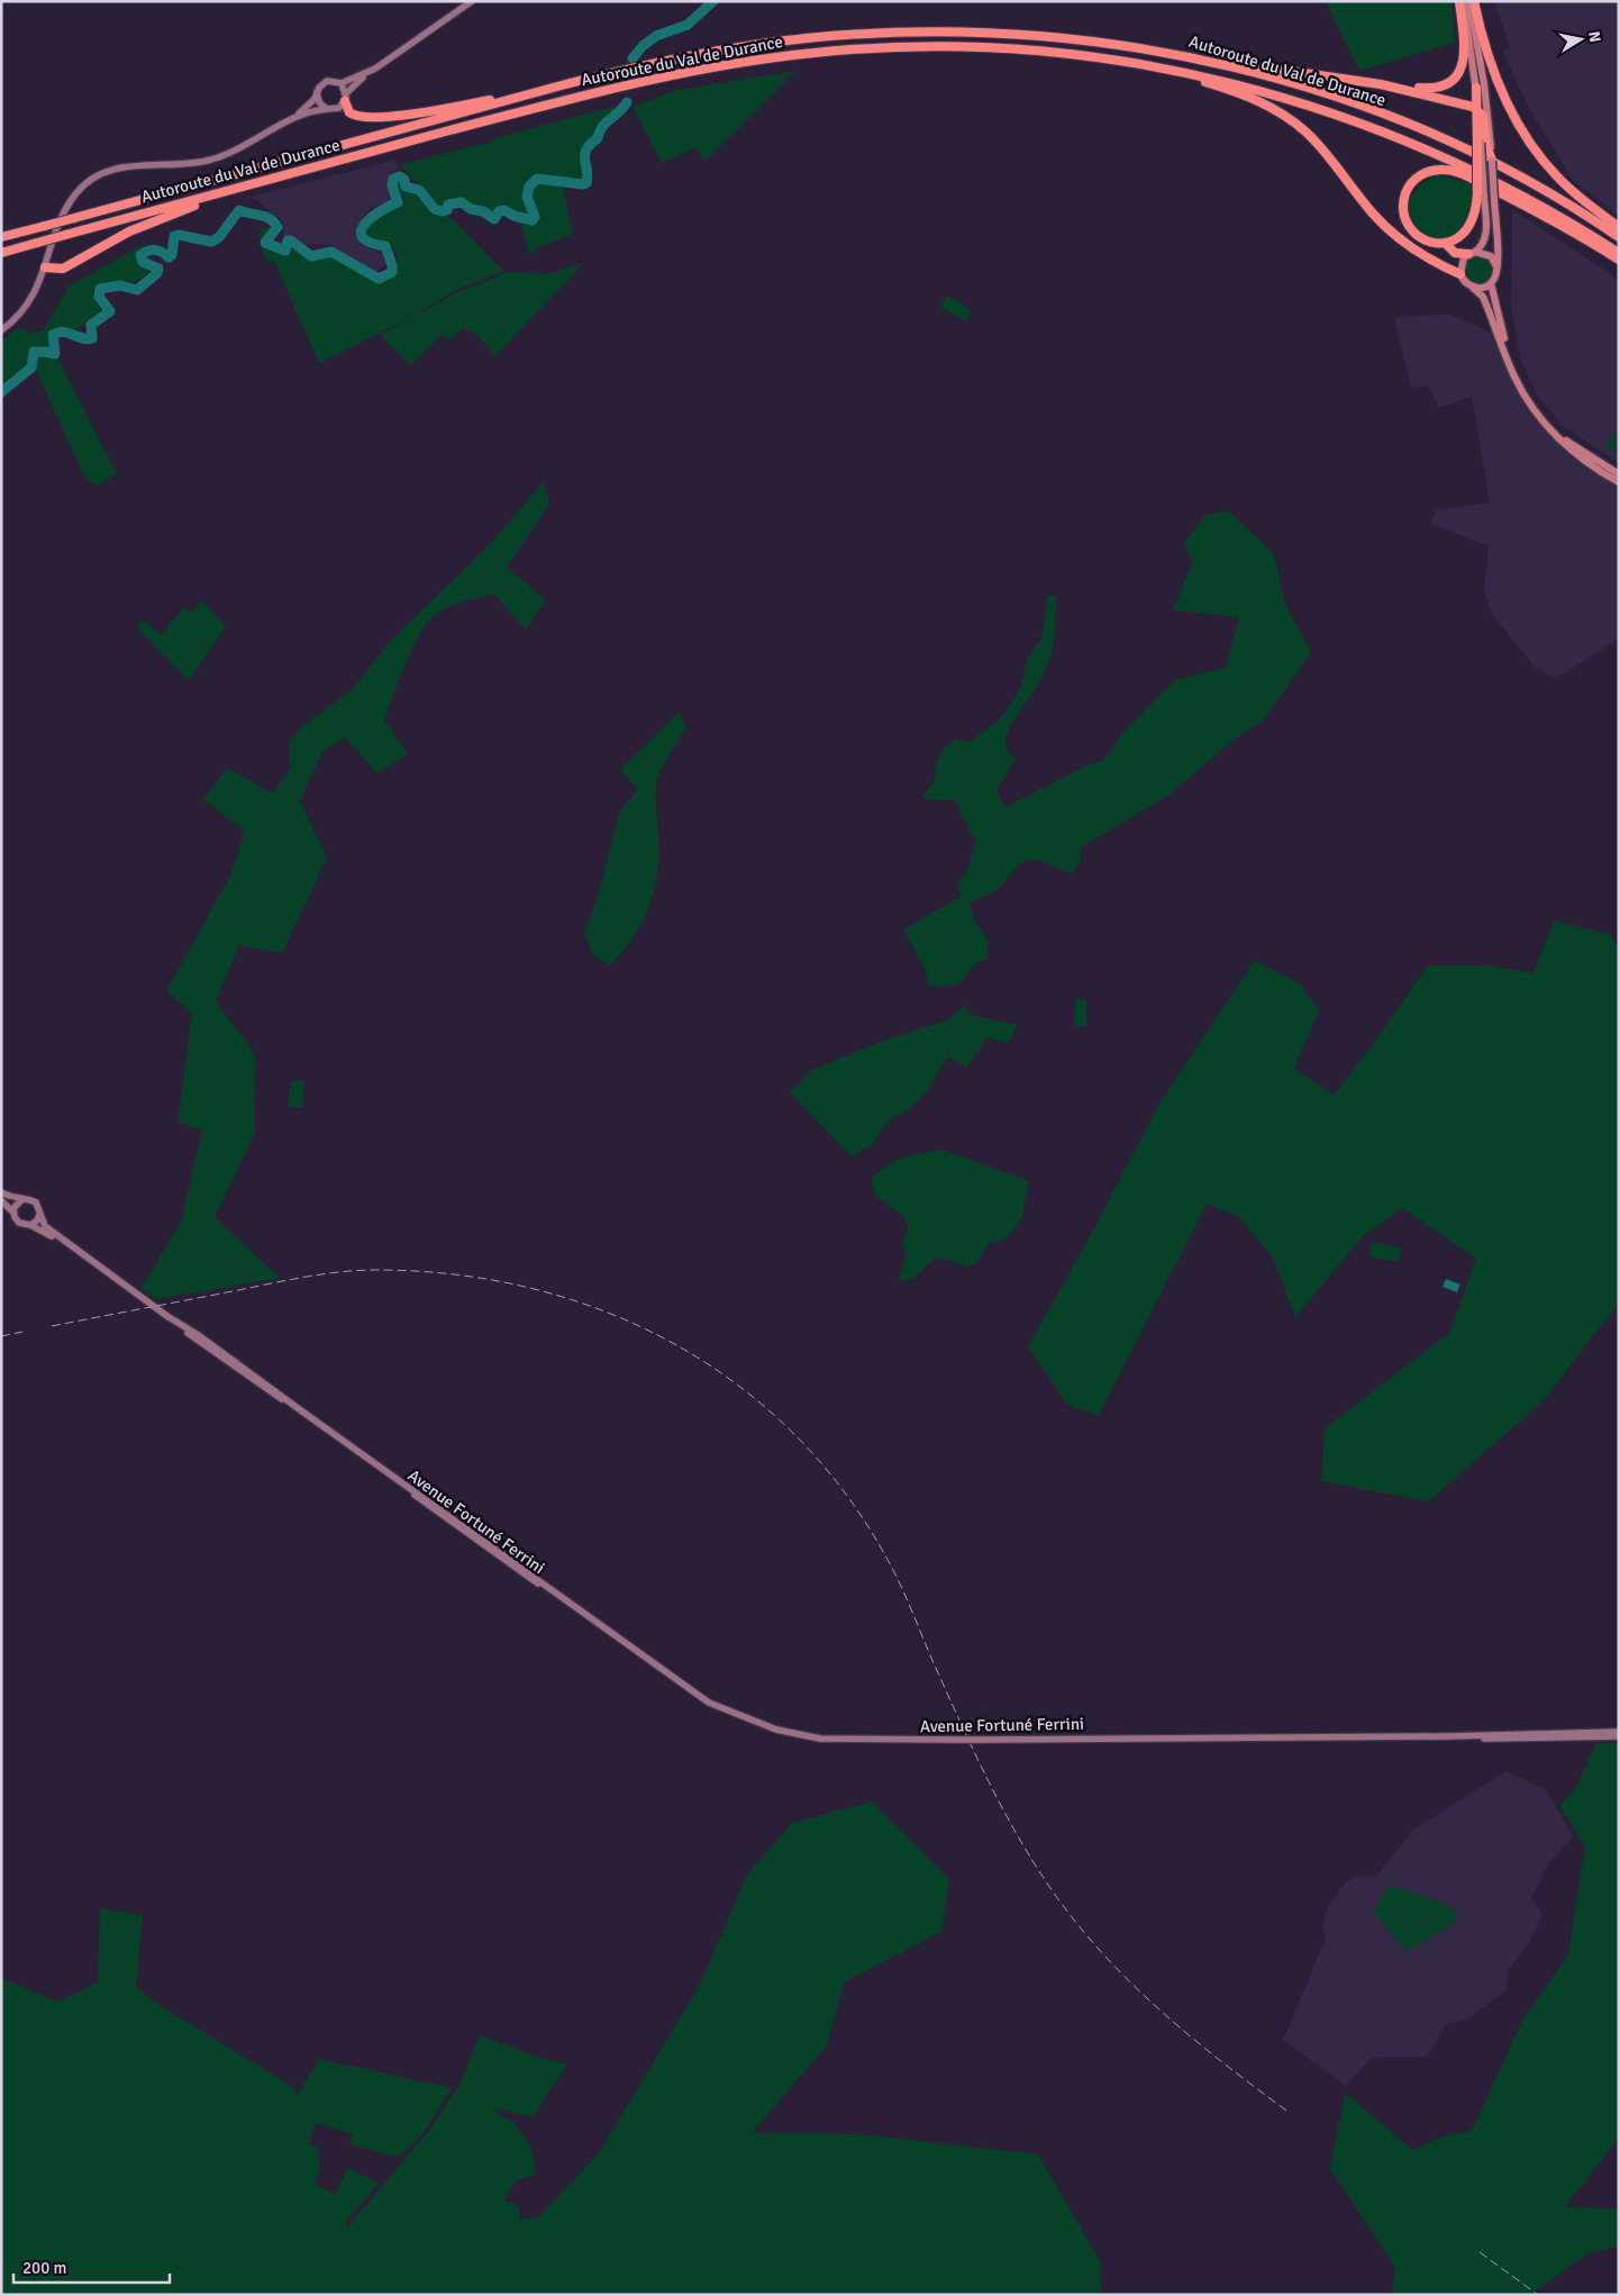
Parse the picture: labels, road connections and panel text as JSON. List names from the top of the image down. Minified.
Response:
{"streets":{"highway":["Autoroute du Val de Durance"],"main road":["Avenue Fortuné Ferrini"]},"scale_bar":"200 m","north":"right"}
